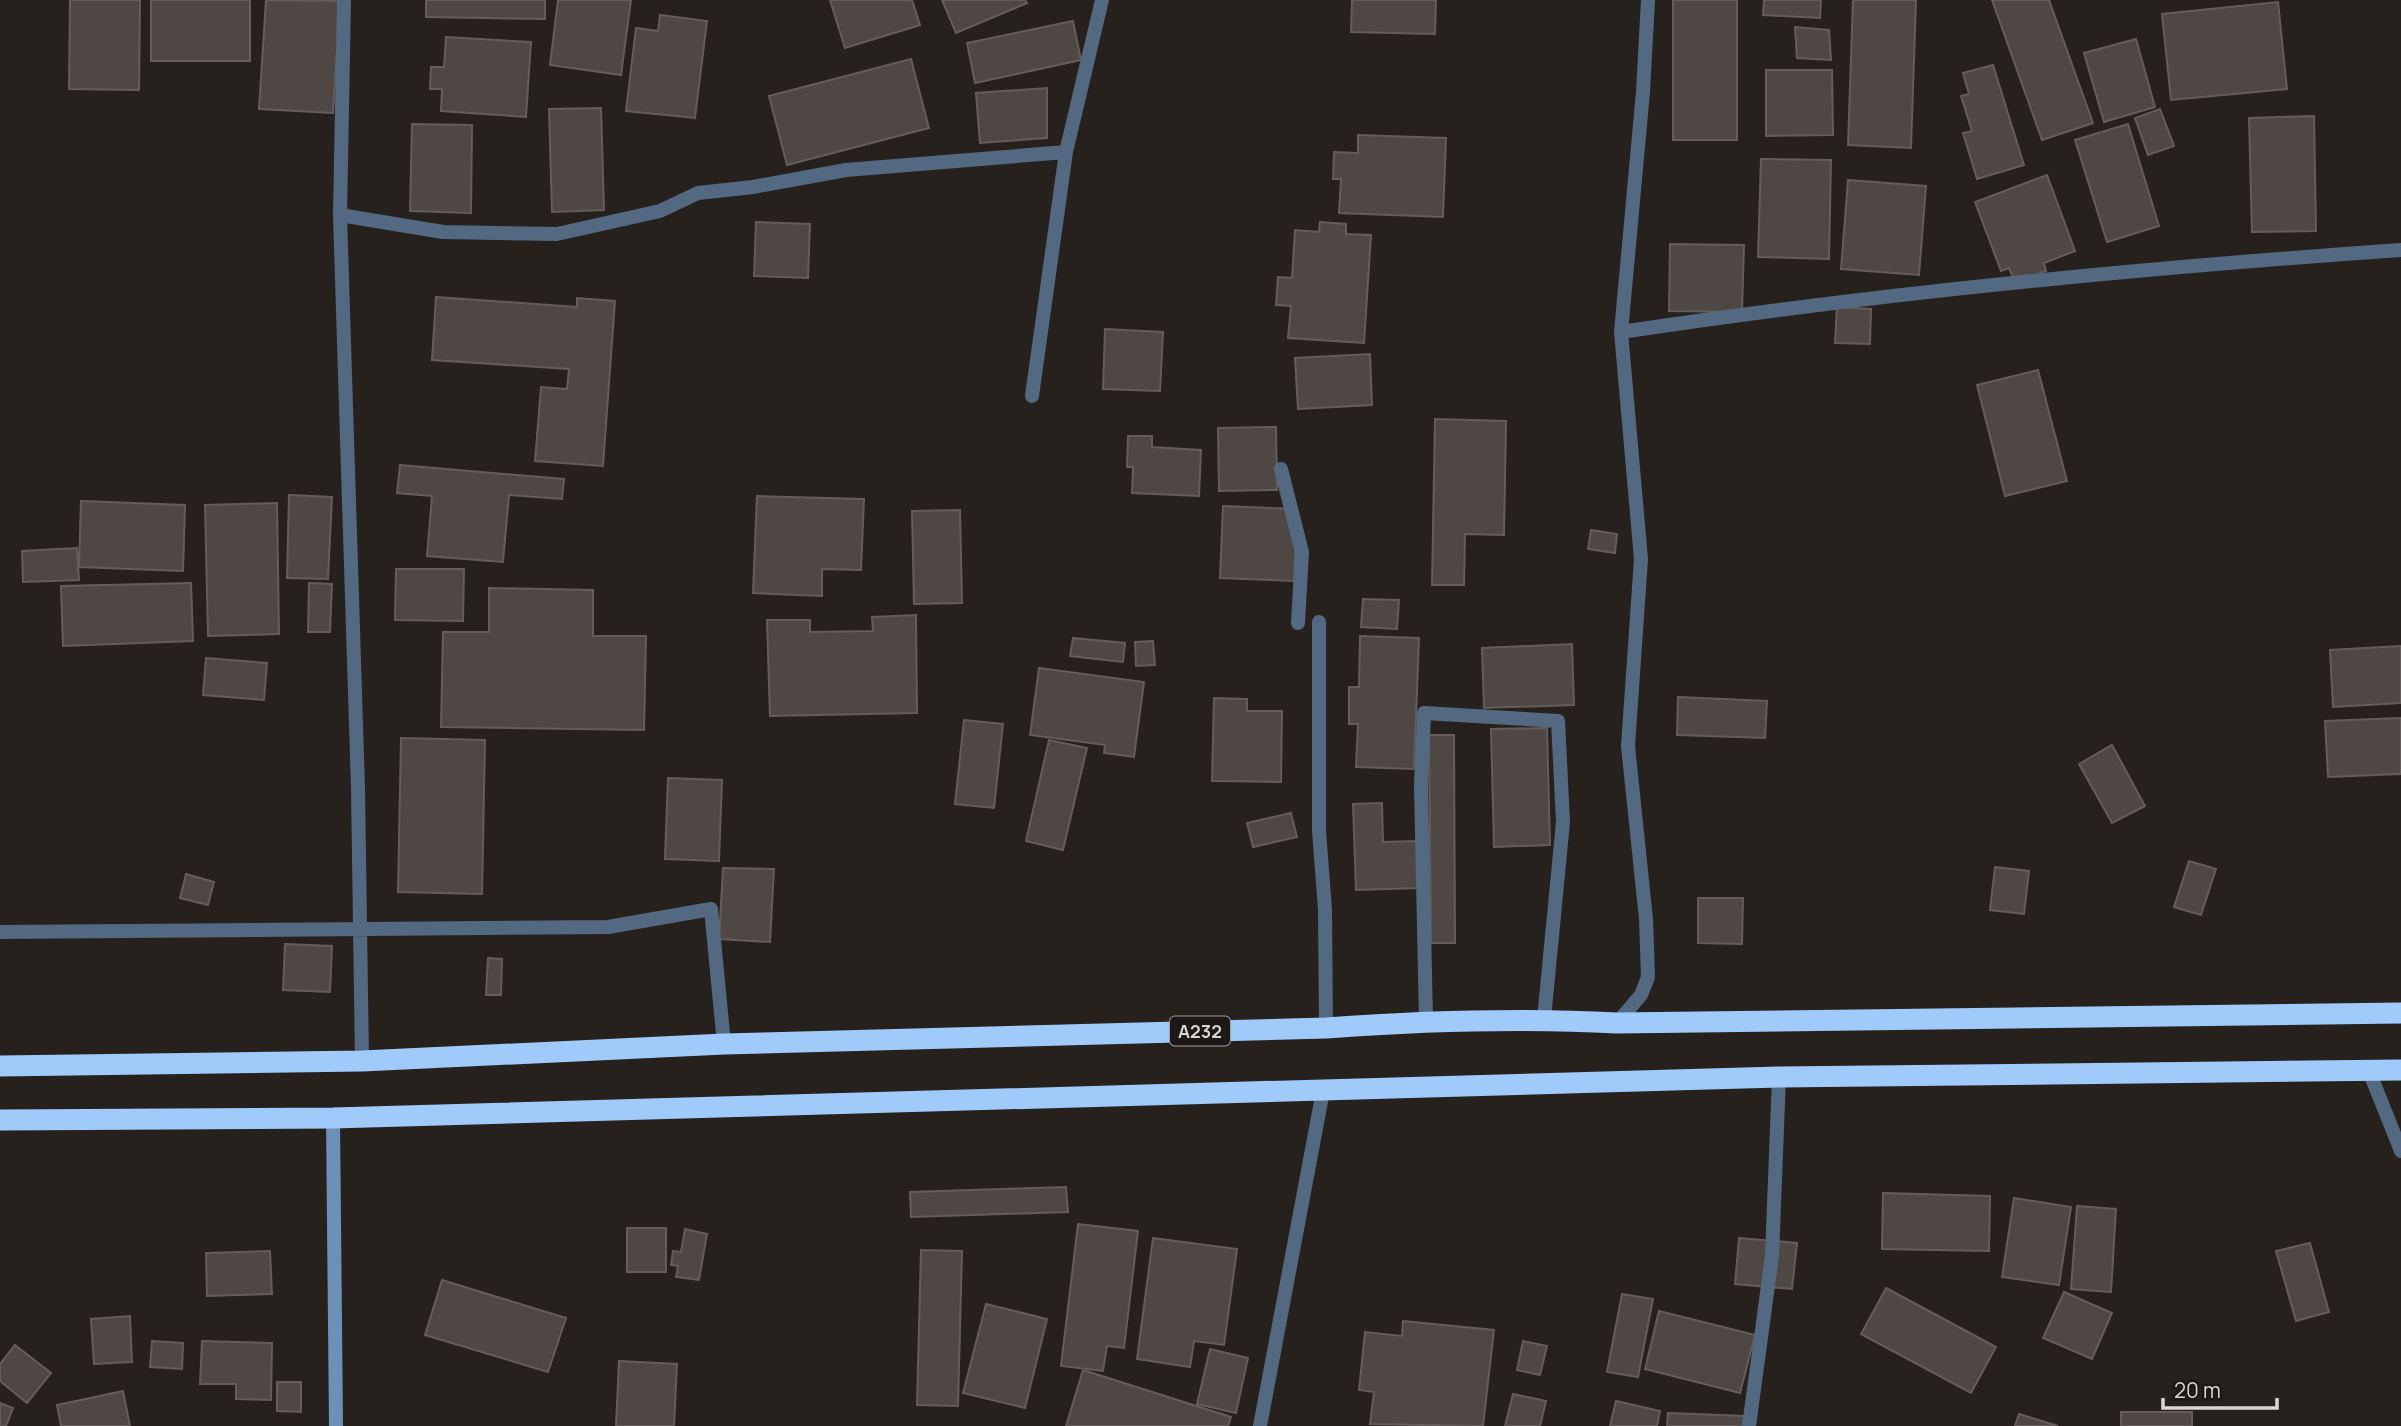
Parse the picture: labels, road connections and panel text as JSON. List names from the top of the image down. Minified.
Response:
{"streets":{"highway":["A232"]},"scale_bar":"20 m"}
